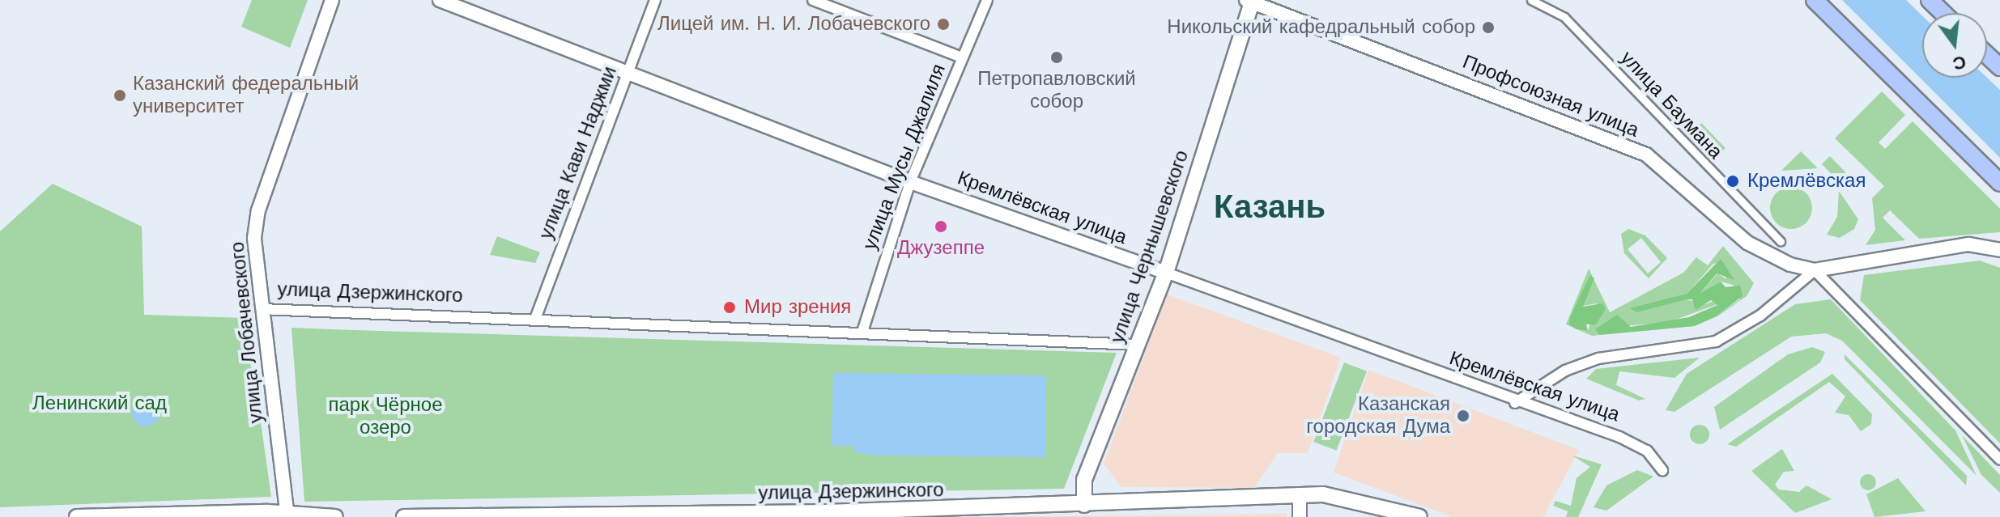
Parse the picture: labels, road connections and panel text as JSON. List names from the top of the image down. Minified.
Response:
{"streets":{"main road":["улица Чернышевского","улица Дзержинского"],"street":["Профсоюзная улица","улица Баумана","улица Кави Наджми","улица Мусы Джалиля","Кремлёвская улица","улица Лобачевского"]},"crossings":[["Профсоюзная улица","улица Чернышевского"],["улица Кави Наджми","Кремлёвская улица"],["улица Кави Наджми","улица Дзержинского"],["улица Мусы Джалиля","Кремлёвская улица"],["улица Мусы Джалиля","улица Дзержинского"],["Кремлёвская улица","улица Чернышевского"],["улица Чернышевского","улица Дзержинского"],["улица Дзержинского","улица Лобачевского"]],"districts":["Казань"],"parks":["Ленинский сад","парк Чёрное озеро"],"places":["Лицей им. Н. И. Лобачевского","Никольский кафедральный собор","Петропавловский собор","Казанский федеральный университет","Кремлёвская","Джузеппе","Мир зрения","Казанская городская Дума"],"north":"bottom"}
